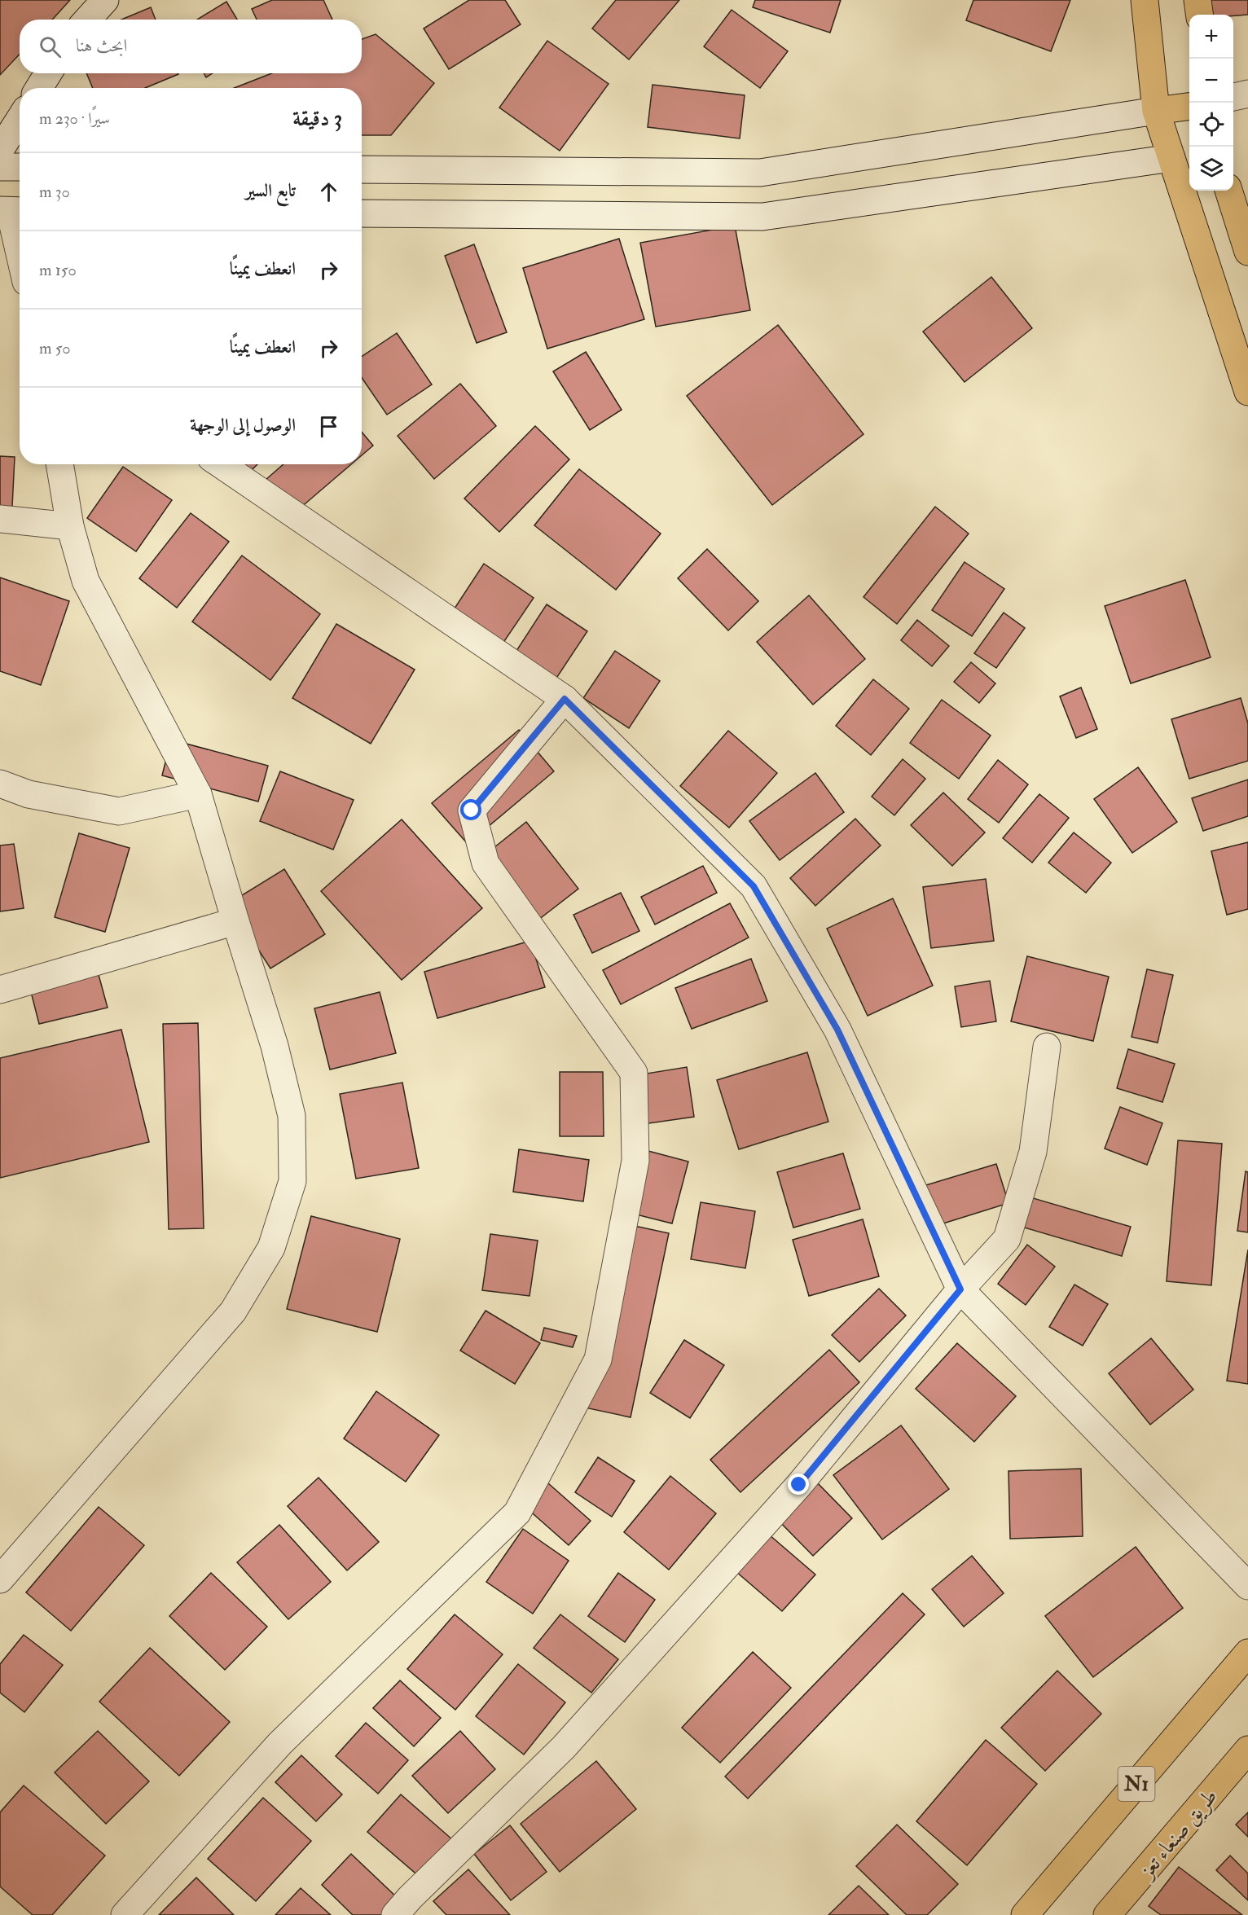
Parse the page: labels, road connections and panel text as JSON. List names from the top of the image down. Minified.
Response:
{"streets":{"highway":["N1","طريق صنعاء تعز"]},"page":{"map_buttons":["+","−"],"search":"ابحث هنا","heading":["3 دقيقة","سيرًا · 230 m"],"list":[["تابع السير","30 m"],["انعطف يمينًا","150 m"],["انعطف يمينًا","50 m"],"الوصول إلى الوجهة"]}}
